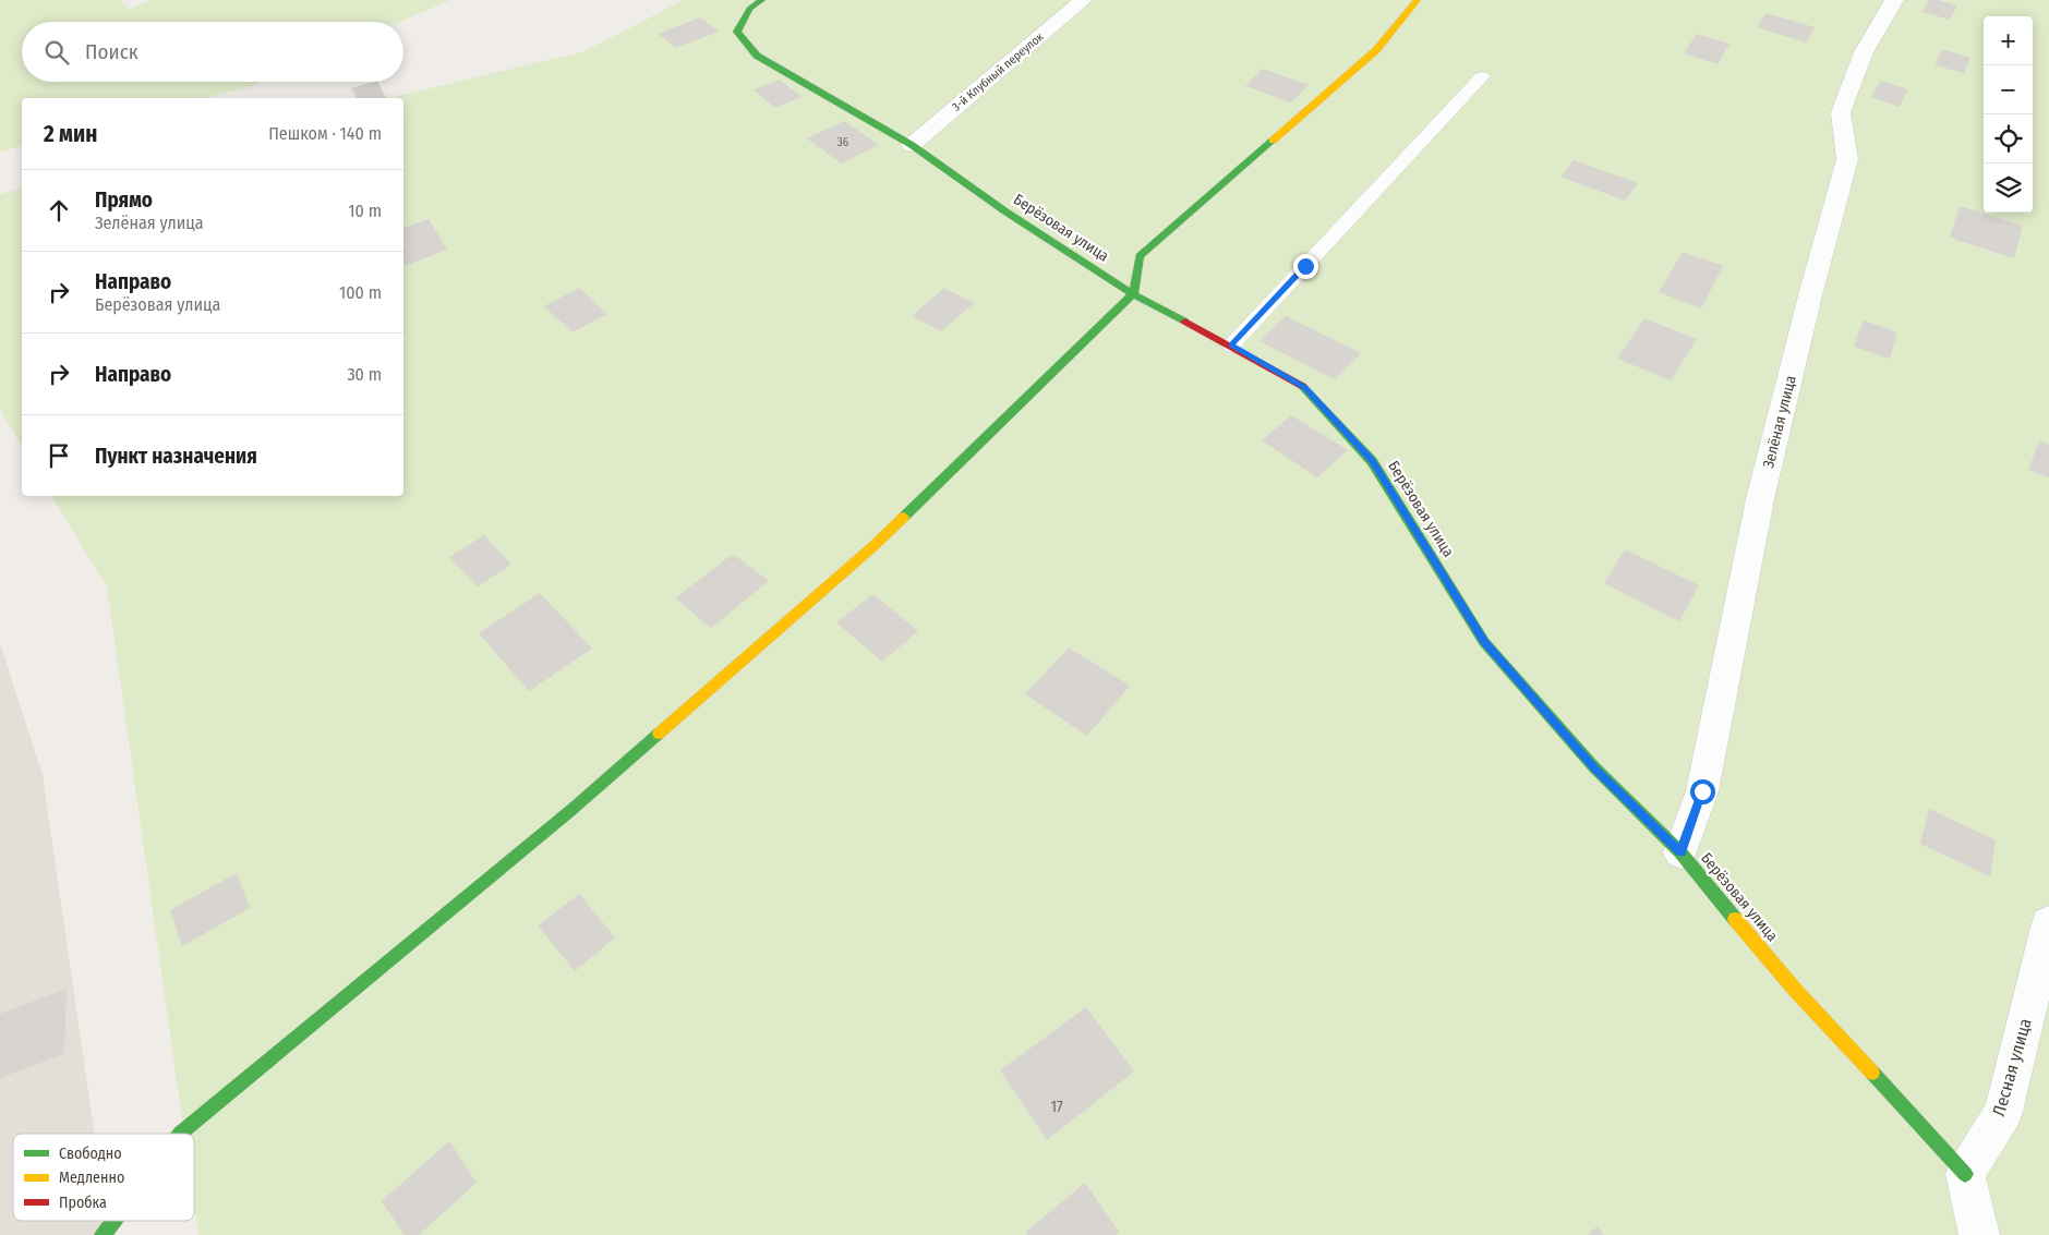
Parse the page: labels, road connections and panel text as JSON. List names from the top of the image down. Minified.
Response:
{"streets":{"street":["3-й Клубный переулок","Берёзовая улица","Зелёная улица","Лесная улица"]},"crossings":[["3-й Клубный переулок","Берёзовая улица"],["Берёзовая улица","Зелёная улица"],["Берёзовая улица","Лесная улица"]],"house_numbers":["36","17"],"legend":["Свободно","Медленно","Пробка"],"page":{"map_buttons":["+","−"],"search":"Поиск","heading":["2 мин","Пешком · 140 m"],"list":[["Прямо","Зелёная улица","10 m"],["Направо","Берёзовая улица","100 m"],["Направо","30 m"],"Пункт назначения"]}}
